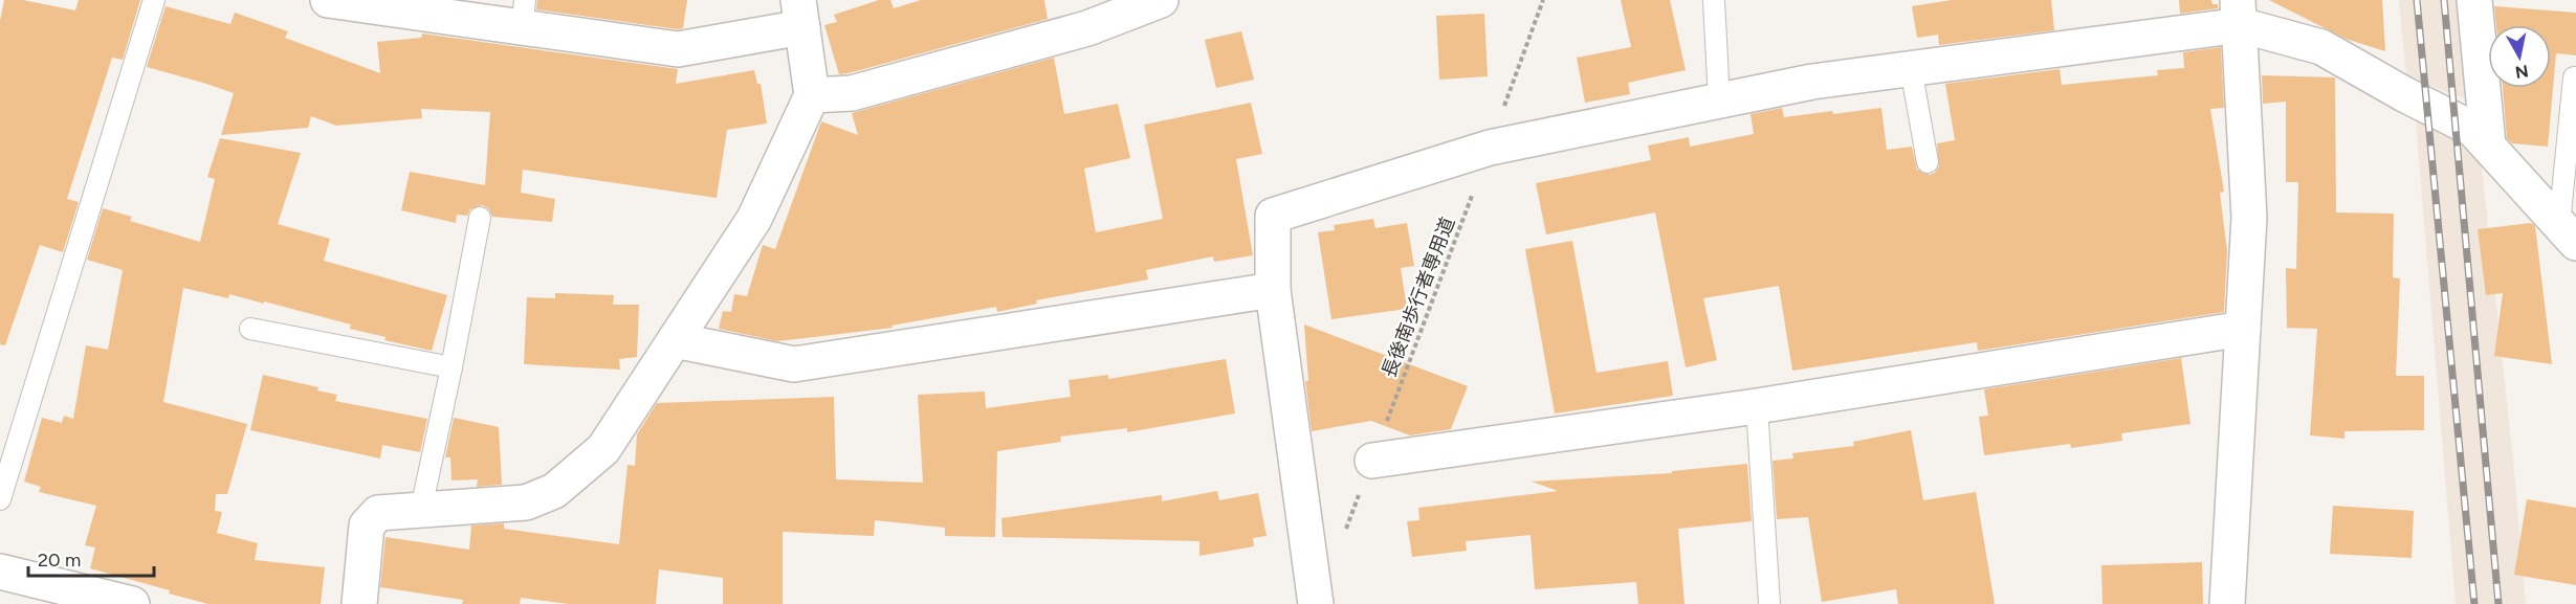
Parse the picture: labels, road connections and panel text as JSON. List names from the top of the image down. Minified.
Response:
{"streets":{"path":["長後南歩行者専用道"]},"scale_bar":"20 m","north":"bottom"}
